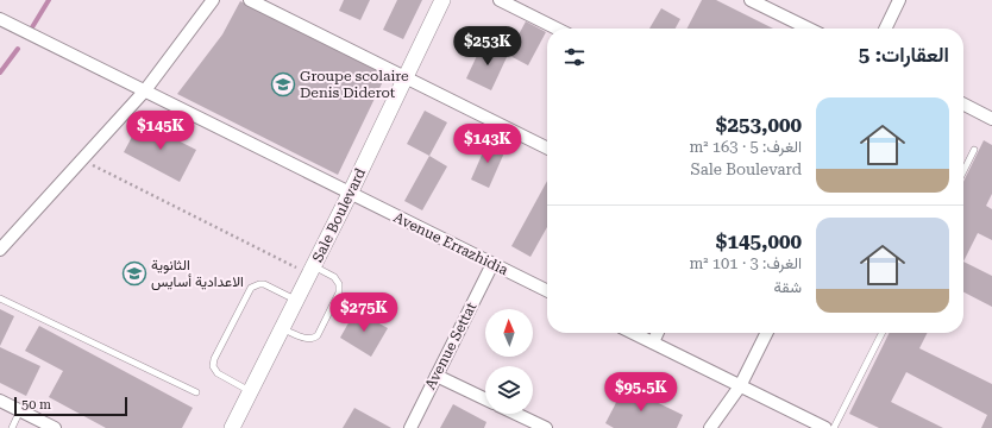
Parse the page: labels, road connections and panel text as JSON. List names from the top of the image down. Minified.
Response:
{"streets":{"street":["Sale Boulevard","Avenue Errazhidia","Avenue Settat"]},"crossings":[["Sale Boulevard","Avenue Errazhidia"],["Avenue Errazhidia","Avenue Settat"]],"places":{"school or university":["Groupe scolaire Denis Diderot","الثانوية الاعدادية أسايس"]},"scale_bar":"50 m","north":"top","page":{"price":["$253K","$145K","$143K","$275K","$95.5K"],"heading":"العقارات: 5","list":[{"name":"$253,000","note":"الغرف: 5 · 163 m² · Sale Boulevard"},{"name":"$145,000","note":"الغرف: 3 · 101 m² · شقة"}],"scale":"50 m"}}
